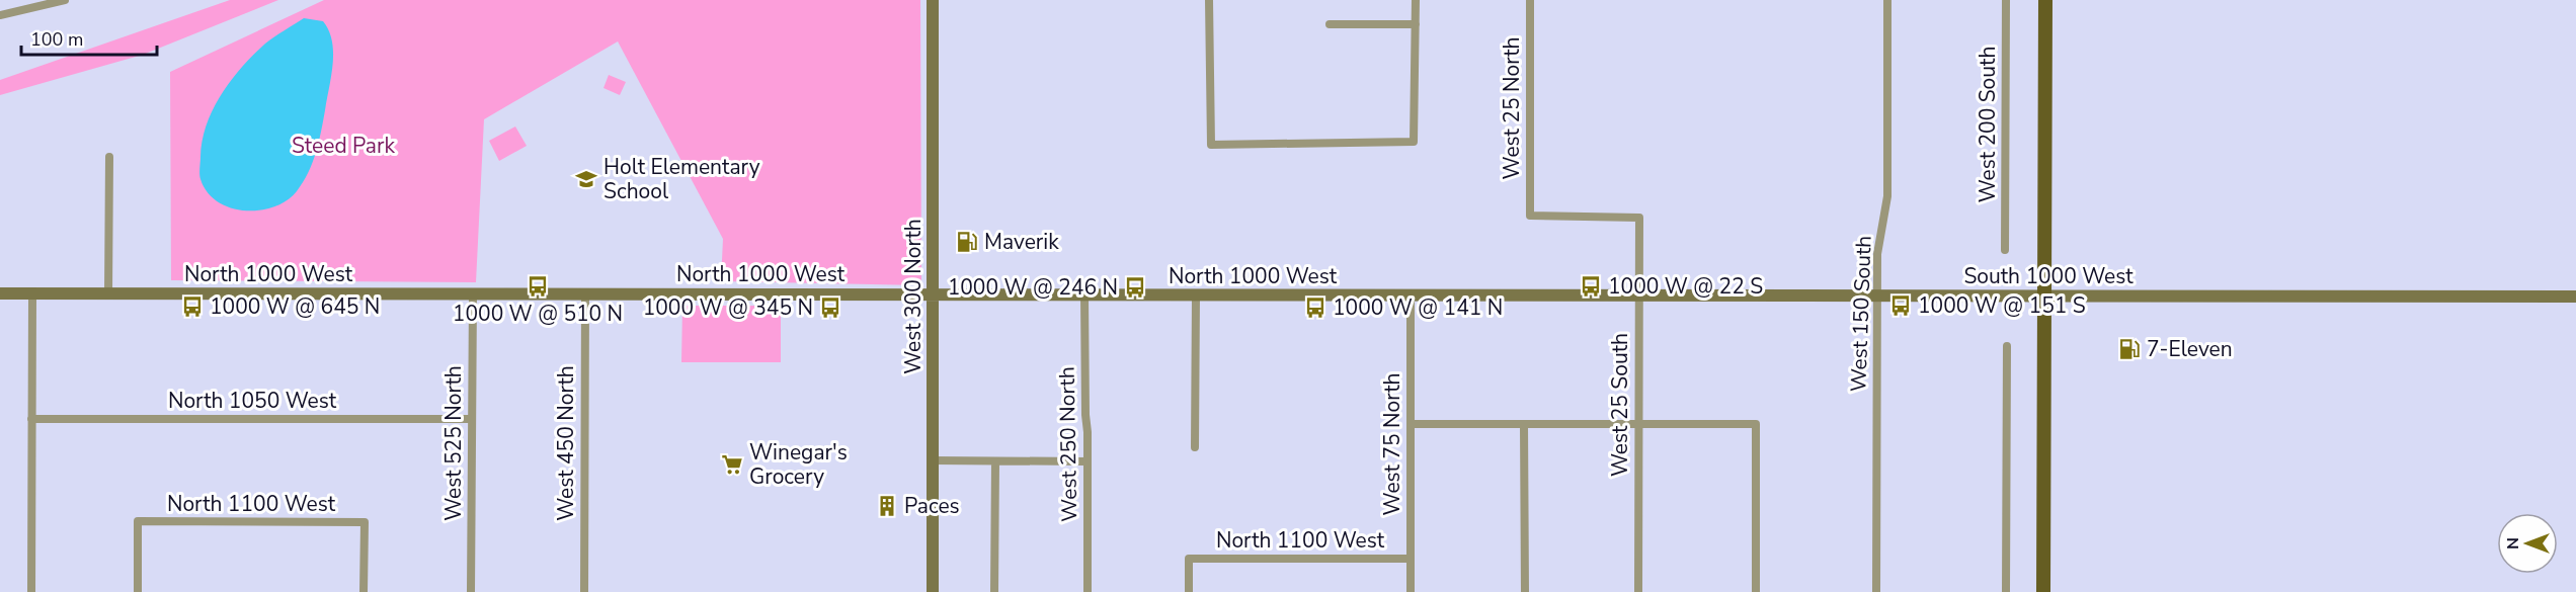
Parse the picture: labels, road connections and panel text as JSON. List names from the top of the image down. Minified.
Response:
{"streets":{"main road":["North 1000 West","South 1000 West","West 300 North"],"street":["West 25 North","West 200 South","West 150 South","North 1050 West","West 25 South","West 525 North","West 450 North","West 250 North","West 75 North","North 1100 West"]},"crossings":[["West 25 North","West 25 South"],["North 1000 West","South 1000 West"],["North 1000 West","West 300 North"],["North 1000 West","West 525 North"],["North 1000 West","West 450 North"],["North 1000 West","West 250 North"],["North 1000 West","West 75 North"],["South 1000 West","West 150 South"],["South 1000 West","West 25 South"],["North 1050 West","West 525 North"],["West 75 North","North 1100 West"]],"parks":["Steed Park"],"places":{"school or university":["Holt Elementary School"],"fuel station":["Maverik","7-Eleven"],"bus stop":["1000 W @ 510 N","1000 W @ 22 S","1000 W @ 246 N","1000 W @ 151 S","1000 W @ 645 N","1000 W @ 345 N","1000 W @ 141 N"],"supermarket":["Winegar's Grocery"],"building":["Paces"]},"scale_bar":"100 m","north":"left"}
